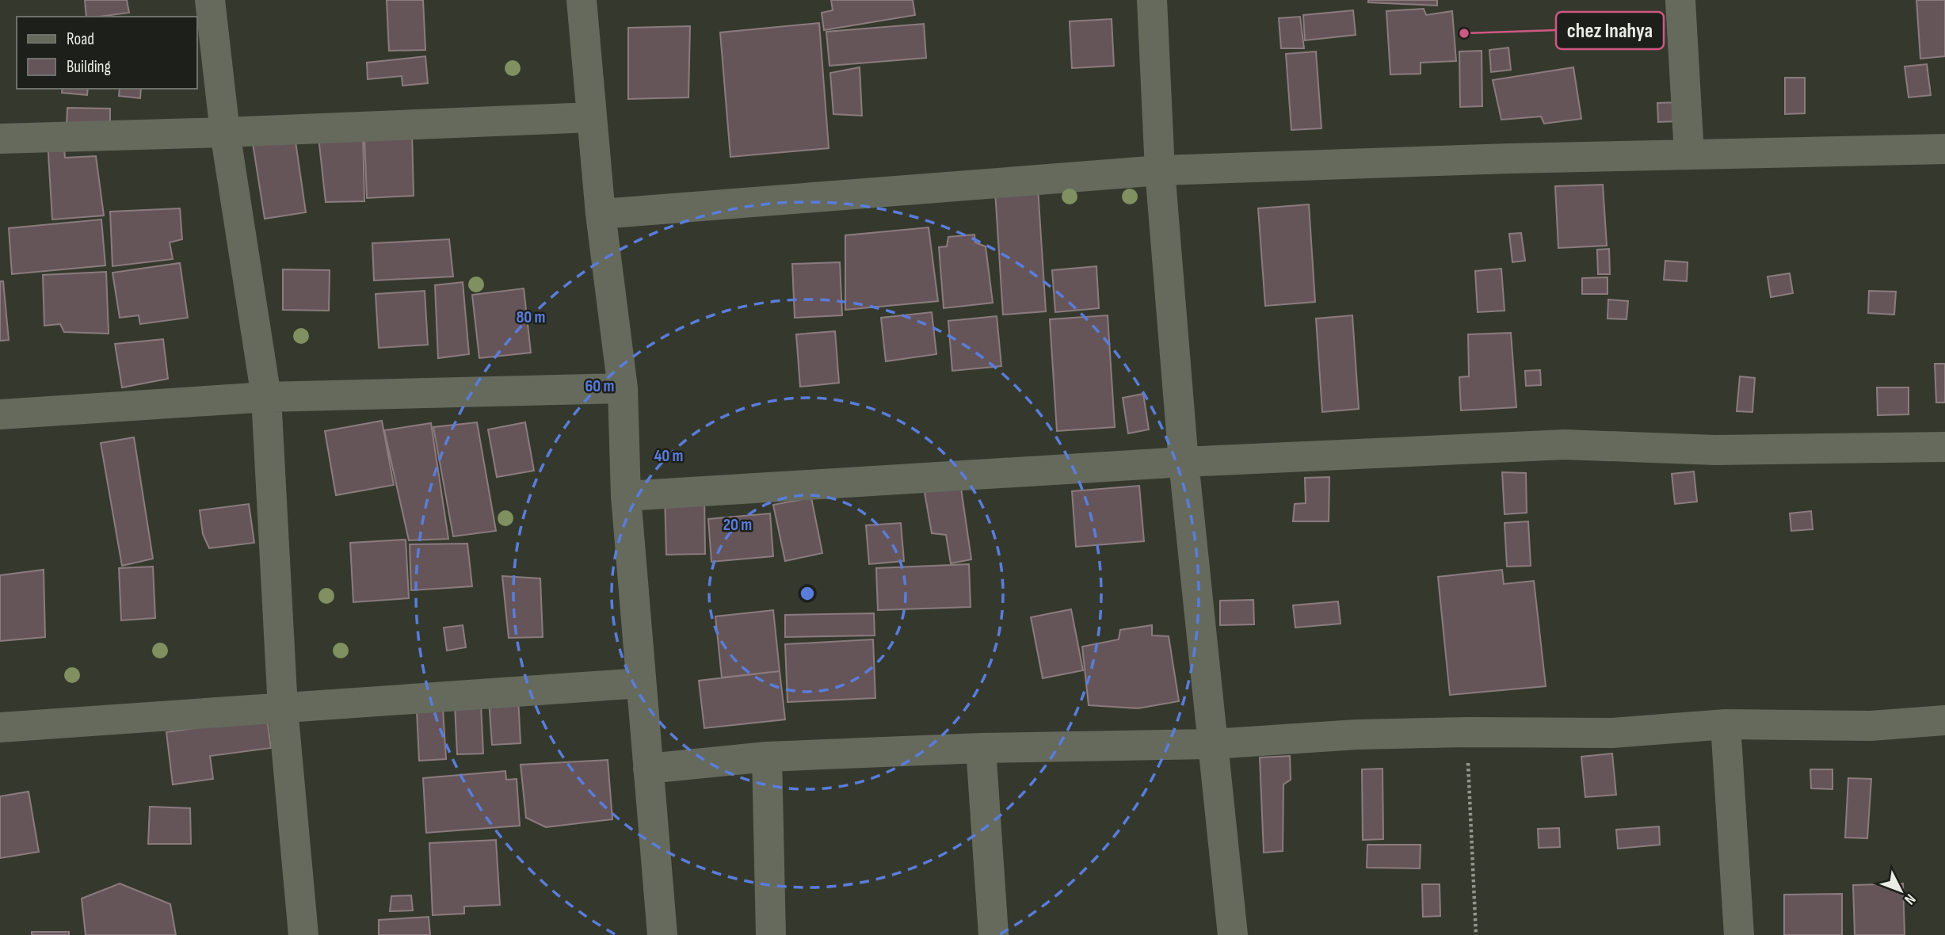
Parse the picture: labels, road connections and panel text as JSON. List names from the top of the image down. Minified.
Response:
{"places":["chez Inahya"],"legend":["Road","Building"],"north":"bottom right","rings":["80 m","60 m","40 m","20 m"]}
